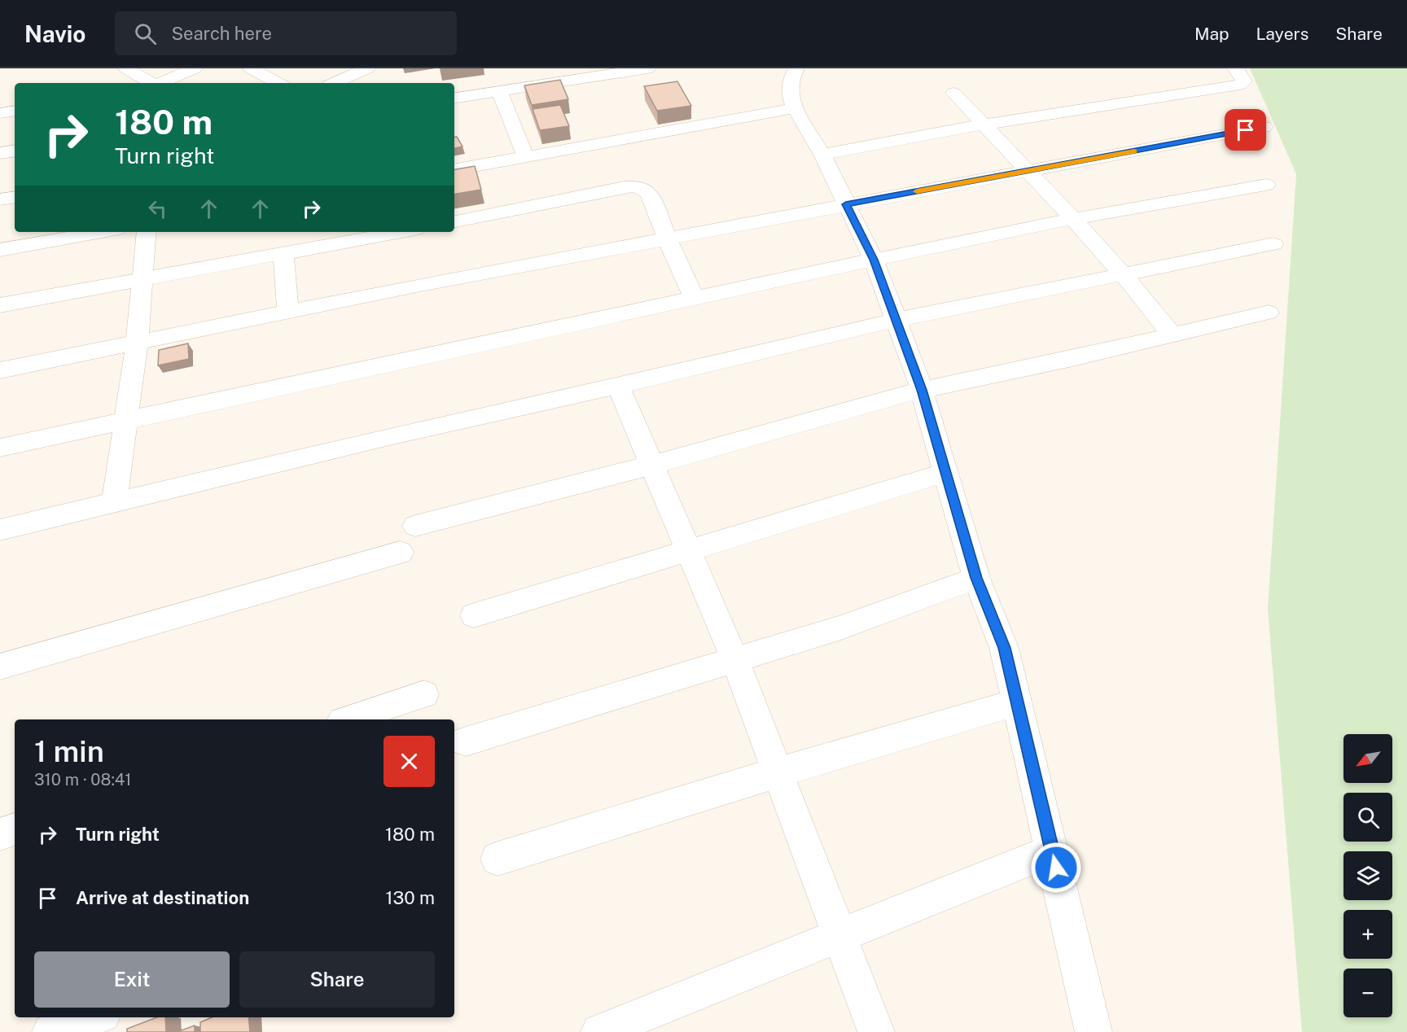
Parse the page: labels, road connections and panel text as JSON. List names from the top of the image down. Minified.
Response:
{"north":"bottom left","page":{"header":"Navio","search":"Search here","nav":["Map","Layers","Share"],"turn":["180 m","Turn right"],"heading":["1 min","310 m · 08:41"],"map_buttons":["+","−"],"list":[{"name":"Turn right","value":"180 m"},{"name":"Arrive at destination","value":"130 m"}],"buttons":["Exit","Share"]}}
